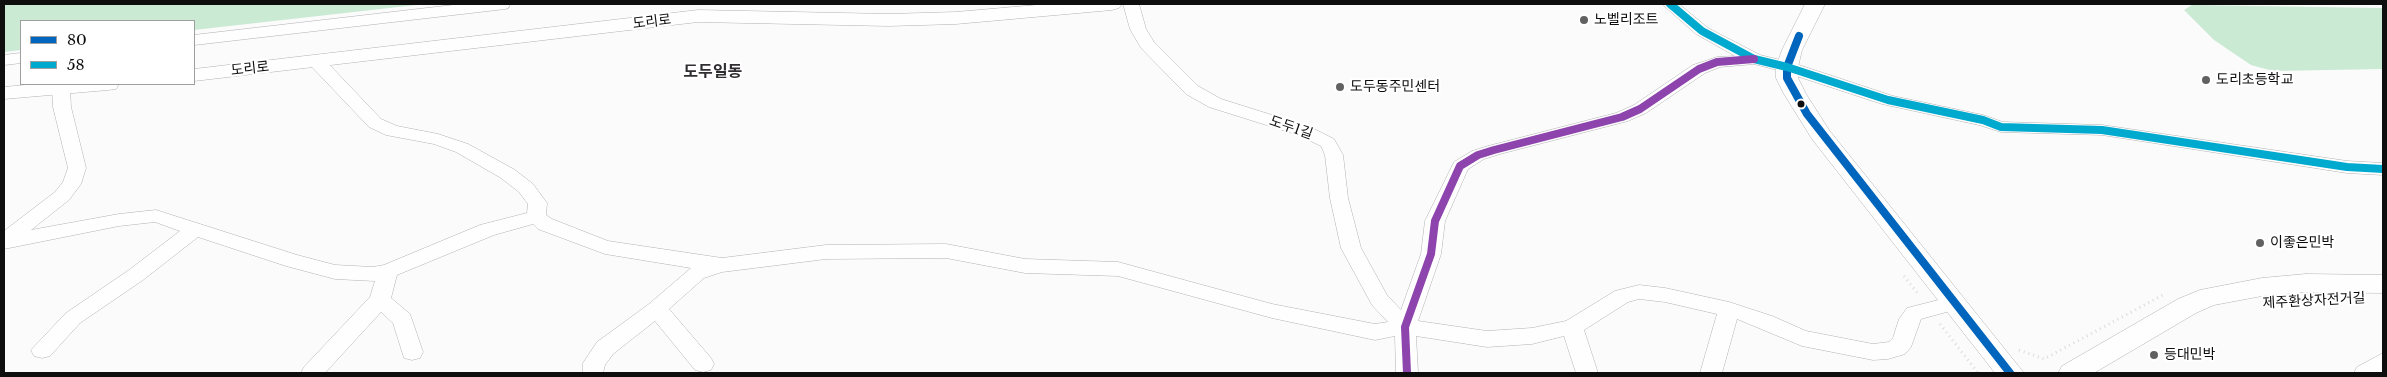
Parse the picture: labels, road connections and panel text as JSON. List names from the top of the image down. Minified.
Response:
{"streets":{"street":["도리로","도두1길"]},"districts":["도두일동"],"places":["노벨리조트","도리초등학교","도두동주민센터","이좋은민박","등대민박"],"lines":["transit line 58","transit line 80"],"legend":["80","58"]}
